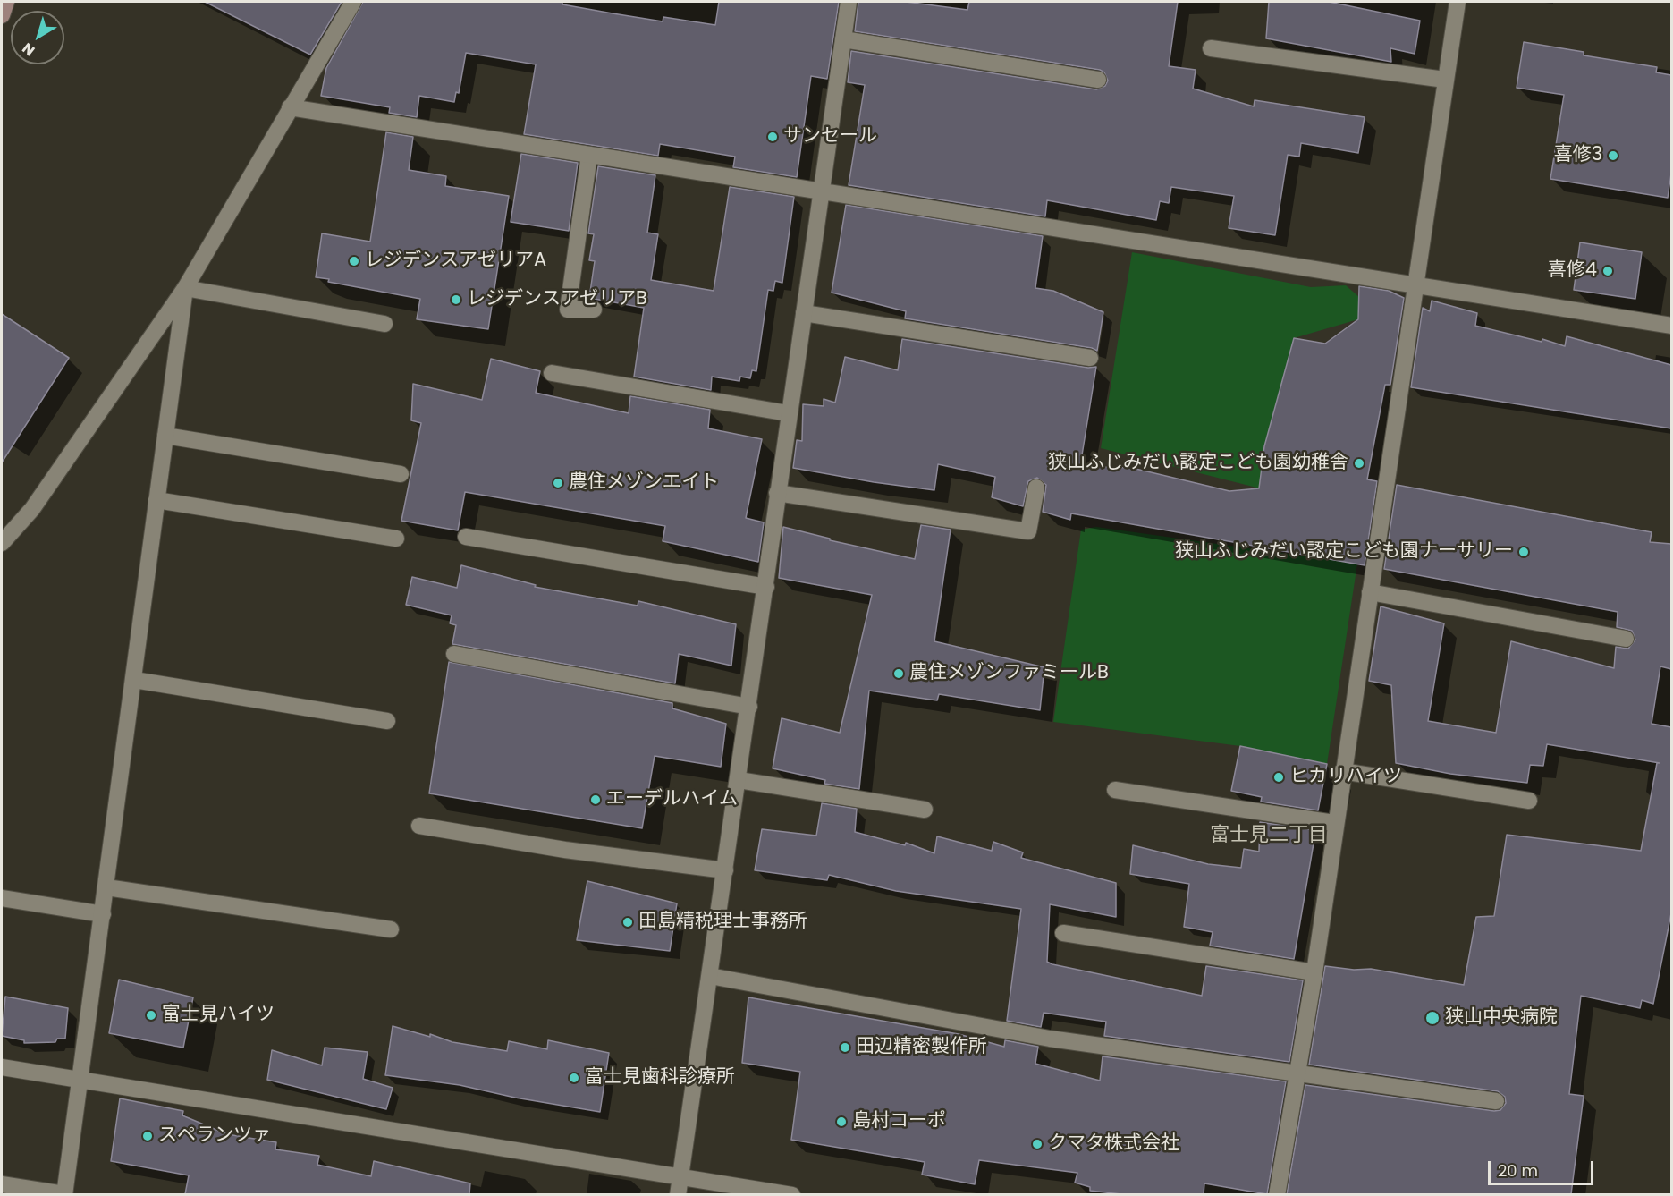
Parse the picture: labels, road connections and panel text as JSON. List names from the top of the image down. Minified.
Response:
{"districts":["富士見二丁目"],"places":["サンセール","喜修3","レジデンスアゼリアA","喜修4","レジデンスアゼリアB","狭山ふじみだい認定こども園幼稚舎","農住メゾンエイト","狭山ふじみだい認定こども園ナーサリー","農住メゾンファミールB","ヒカリハイツ","エーデルハイム","田島精税理士事務所","富士見ハイツ","狭山中央病院","田辺精密製作所","富士見歯科診療所","島村コーポ","スペランツァ","クマタ株式会社"],"scale_bar":"20 m","north":"bottom left"}
